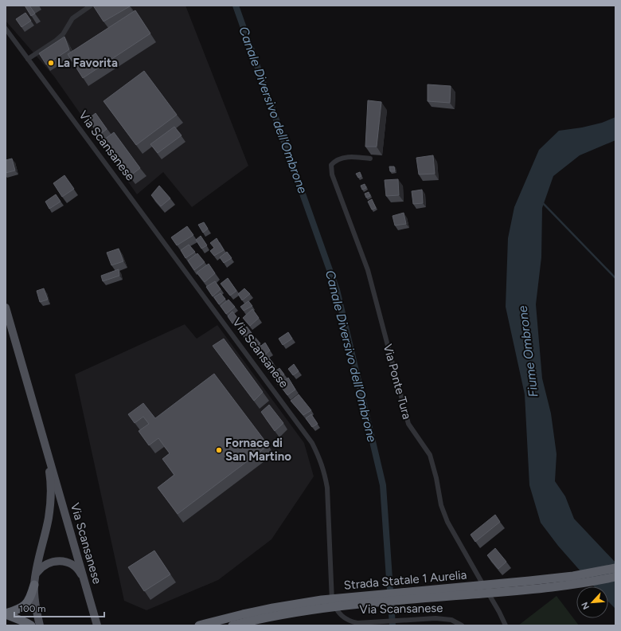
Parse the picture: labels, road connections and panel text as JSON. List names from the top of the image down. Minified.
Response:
{"streets":{"highway":["Strada Statale 1 Aurelia"],"main road":["Via Scansanese"],"street":["Via Ponte Tura"]},"water":["Canale Diversivo dell'Ombrone","Fiume Ombrone"],"places":["La Favorita","Fornace di San Martino"],"scale_bar":"100 m","north":"bottom left"}
